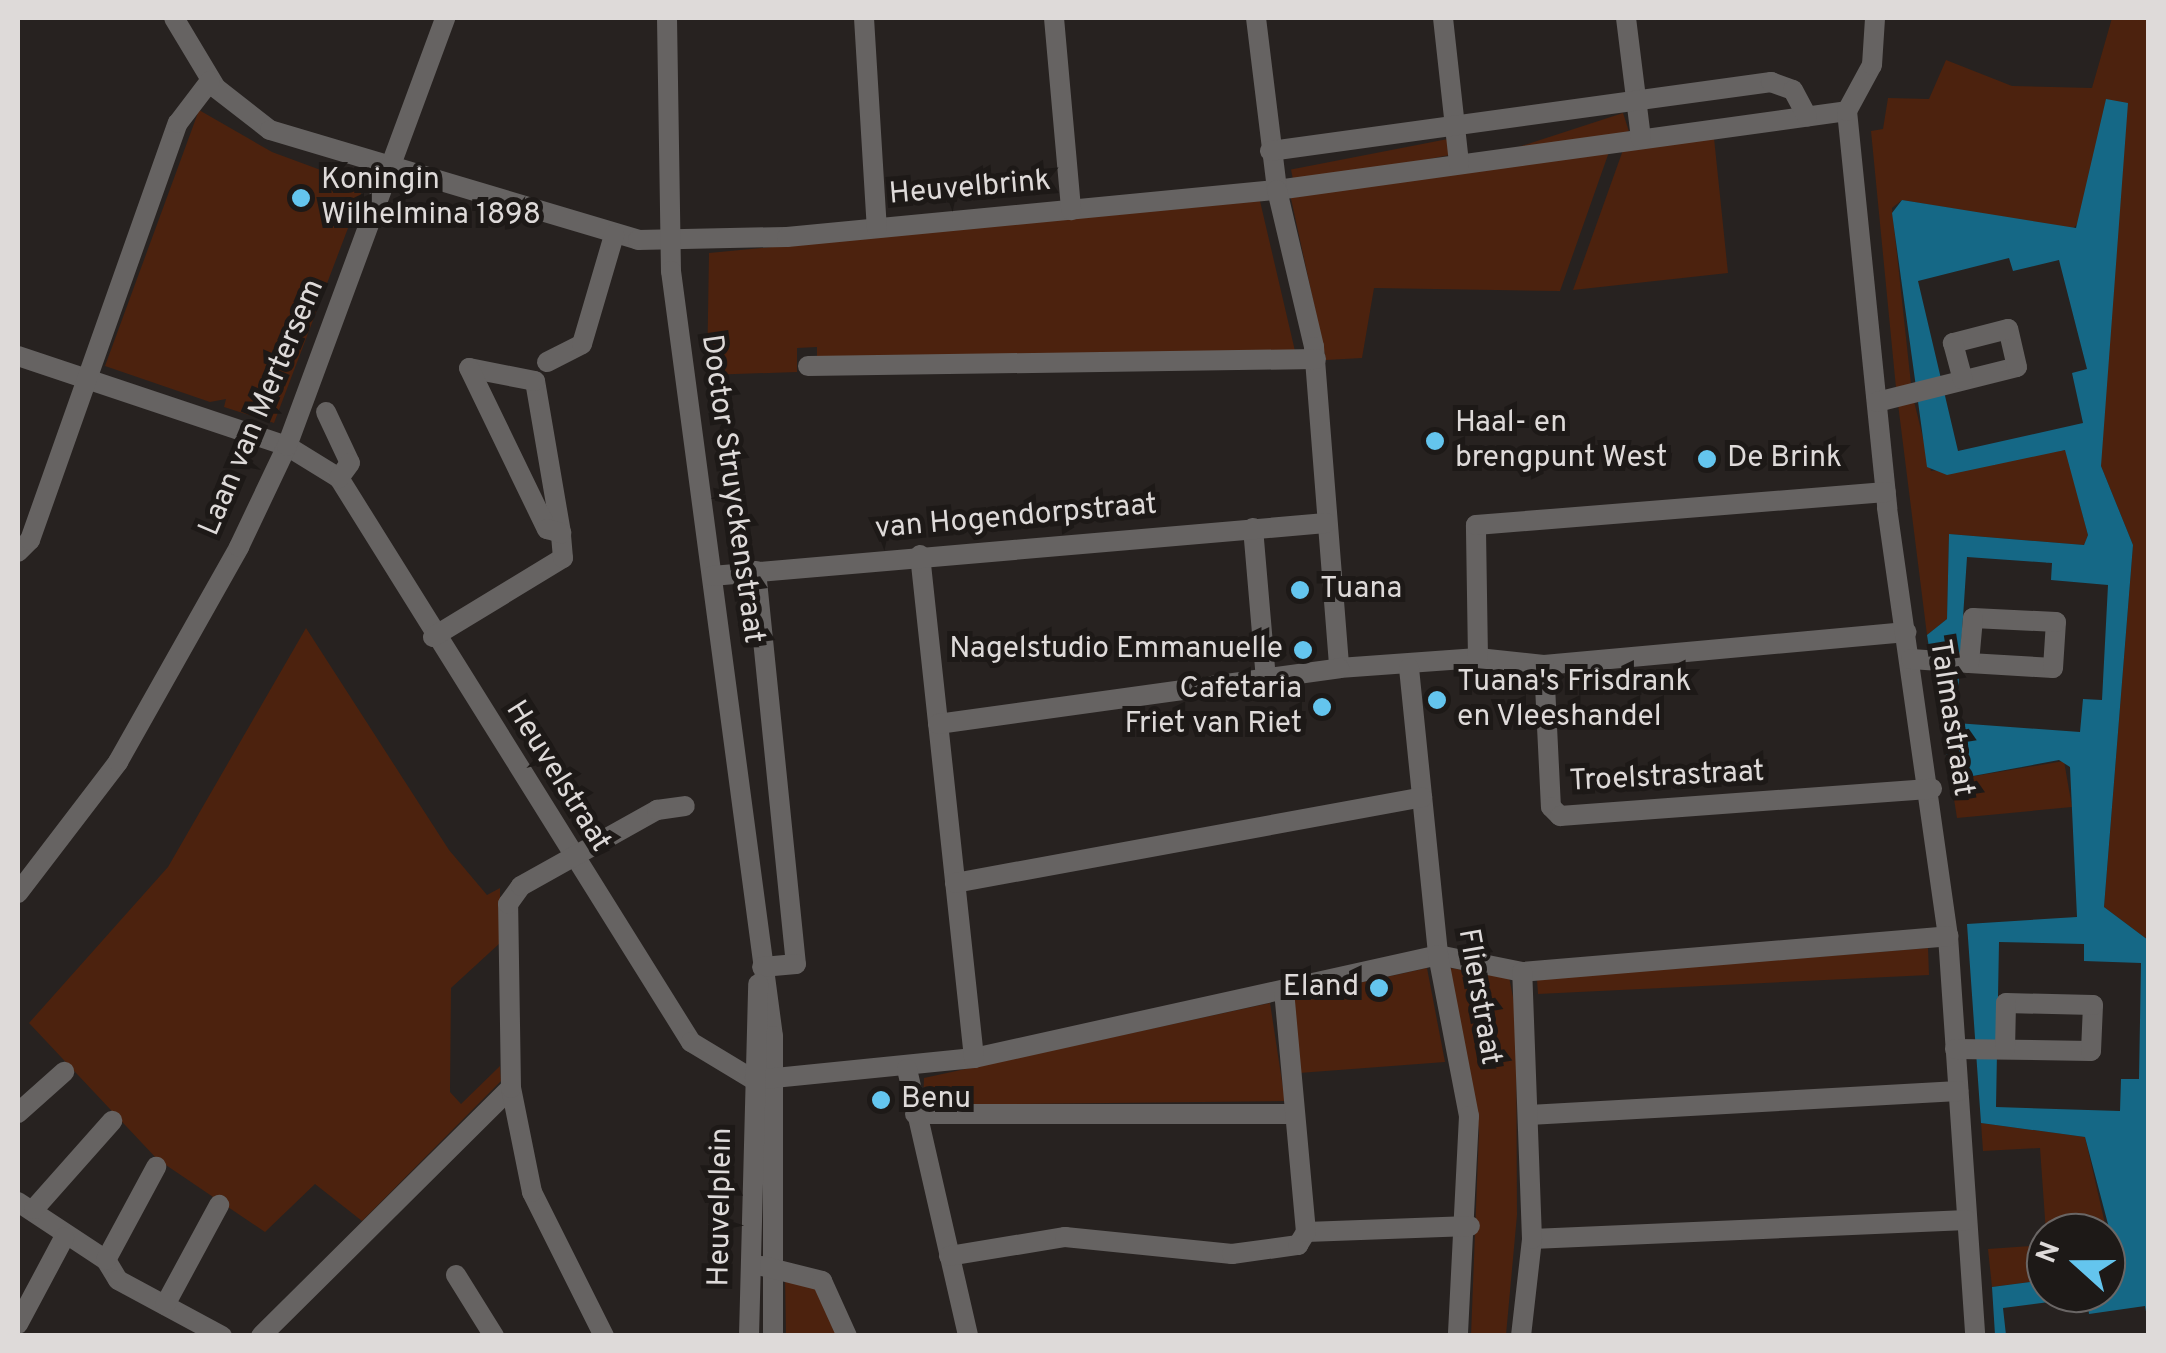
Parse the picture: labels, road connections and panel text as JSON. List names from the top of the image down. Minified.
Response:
{"streets":{"street":["Heuvelbrink","Laan van Mertersem","Doctor Struyckenstraat","van Hogendorpstraat","Talmastraat","Heuvelstraat","Troelstrastraat","Flierstraat","Heuvelplein"]},"crossings":[["Heuvelbrink","Laan van Mertersem"],["Heuvelbrink","Doctor Struyckenstraat"],["Heuvelbrink","Talmastraat"],["Laan van Mertersem","Heuvelstraat"],["Doctor Struyckenstraat","van Hogendorpstraat"],["Doctor Struyckenstraat","Heuvelstraat"],["Doctor Struyckenstraat","Heuvelplein"],["Talmastraat","Troelstrastraat"],["Heuvelstraat","Heuvelplein"]],"places":["Koningin Wilhelmina 1898","Haal- en brengpunt West","De Brink","Tuana","Nagelstudio Emmanuelle","Tuana's Frisdrank en Vleeshandel","Cafetaria Friet van Riet","Eland","Benu"],"north":"left"}
